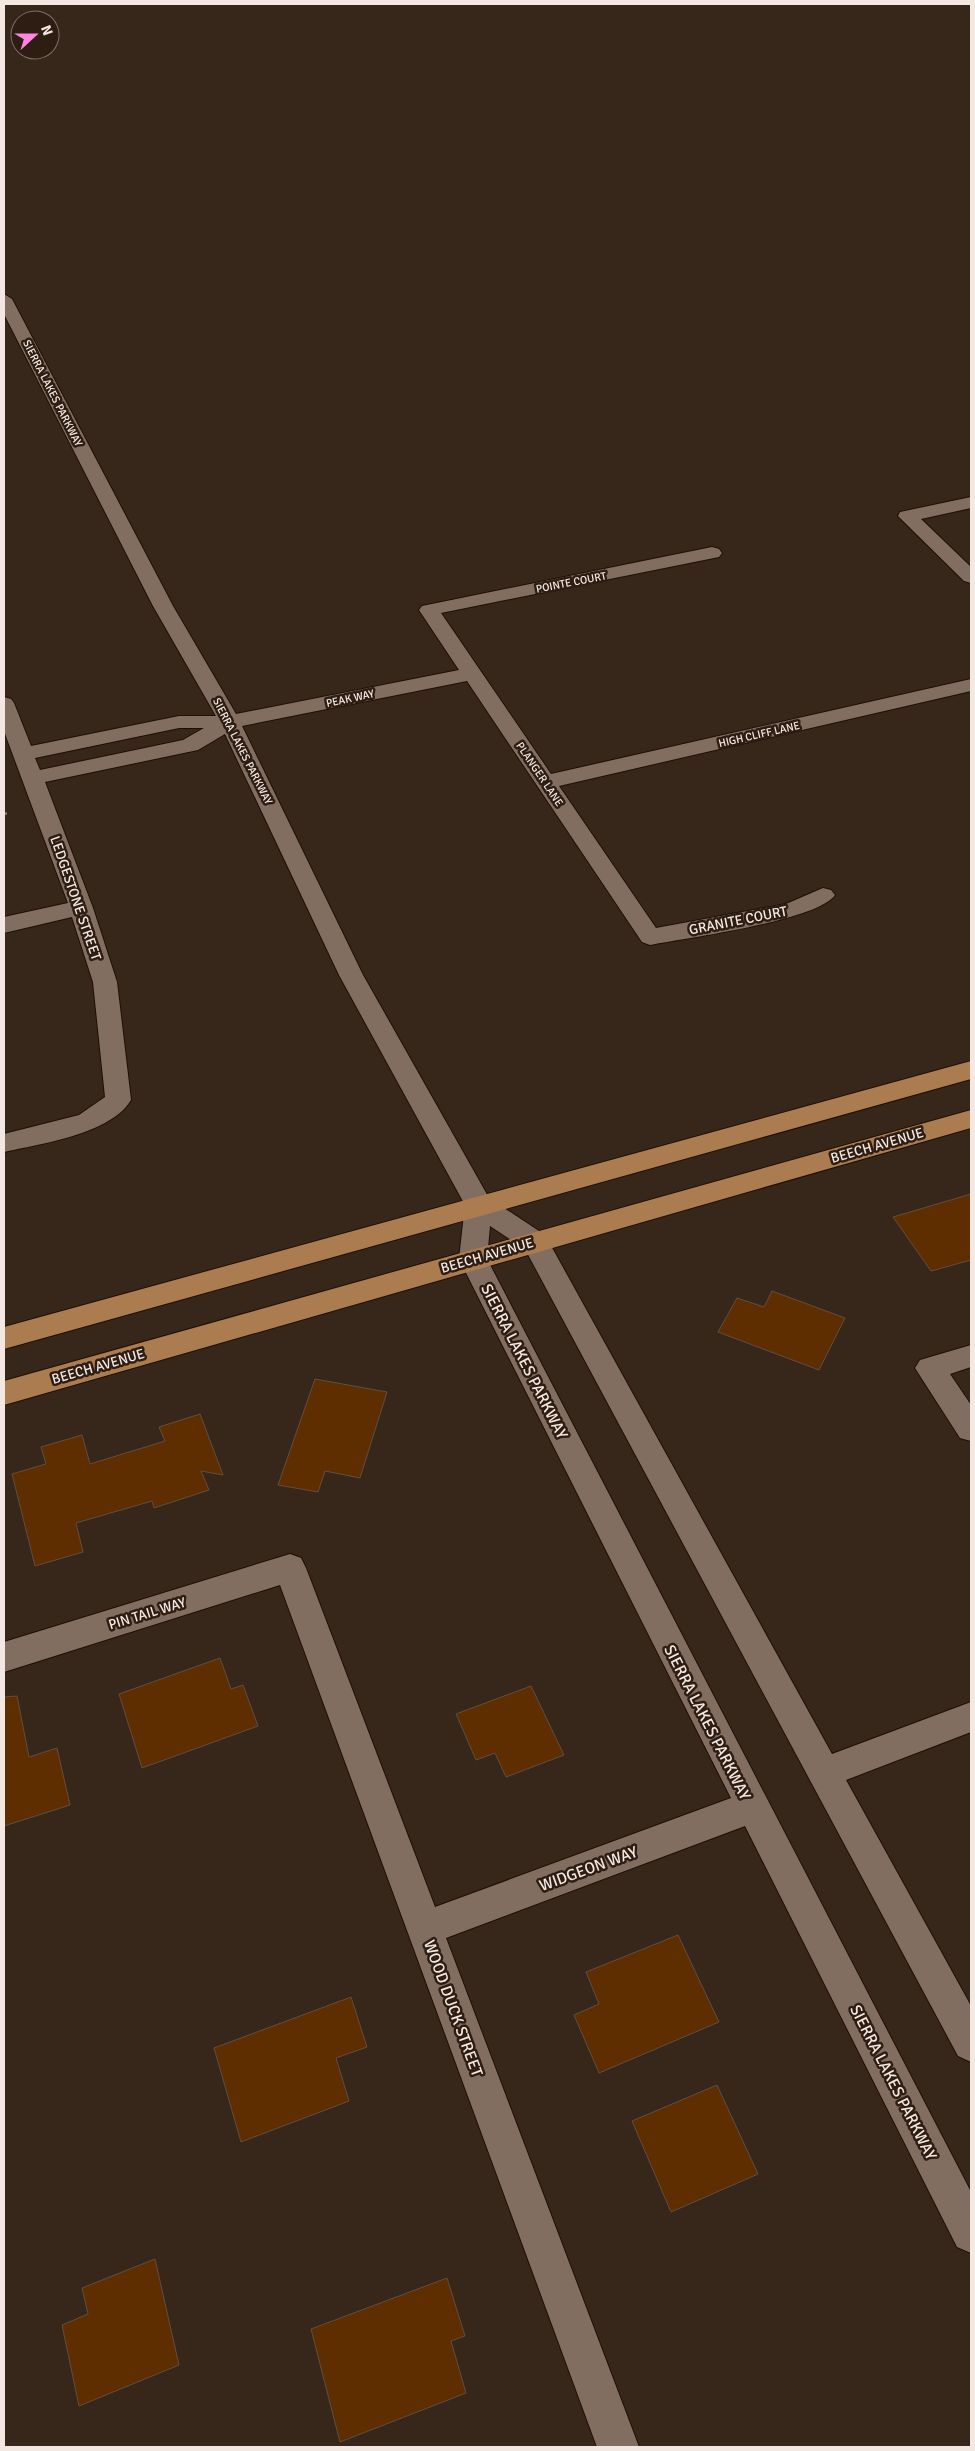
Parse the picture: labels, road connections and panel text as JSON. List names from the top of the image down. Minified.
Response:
{"streets":{"main road":["BEECH AVENUE"],"street":["SIERRA LAKES PARKWAY","POINTE COURT","PEAK WAY","HIGH CLIFF LANE","PLANGER LANE","LEDGESTONE STREET","GRANITE COURT","PIN TAIL WAY","WIDGEON WAY","WOOD DUCK STREET"]},"crossings":[["SIERRA LAKES PARKWAY","PEAK WAY"],["SIERRA LAKES PARKWAY","BEECH AVENUE"],["SIERRA LAKES PARKWAY","WIDGEON WAY"],["POINTE COURT","PLANGER LANE"],["PEAK WAY","PLANGER LANE"],["PEAK WAY","LEDGESTONE STREET"],["HIGH CLIFF LANE","PLANGER LANE"],["PLANGER LANE","GRANITE COURT"],["PIN TAIL WAY","WOOD DUCK STREET"],["WIDGEON WAY","WOOD DUCK STREET"]],"north":"right"}
